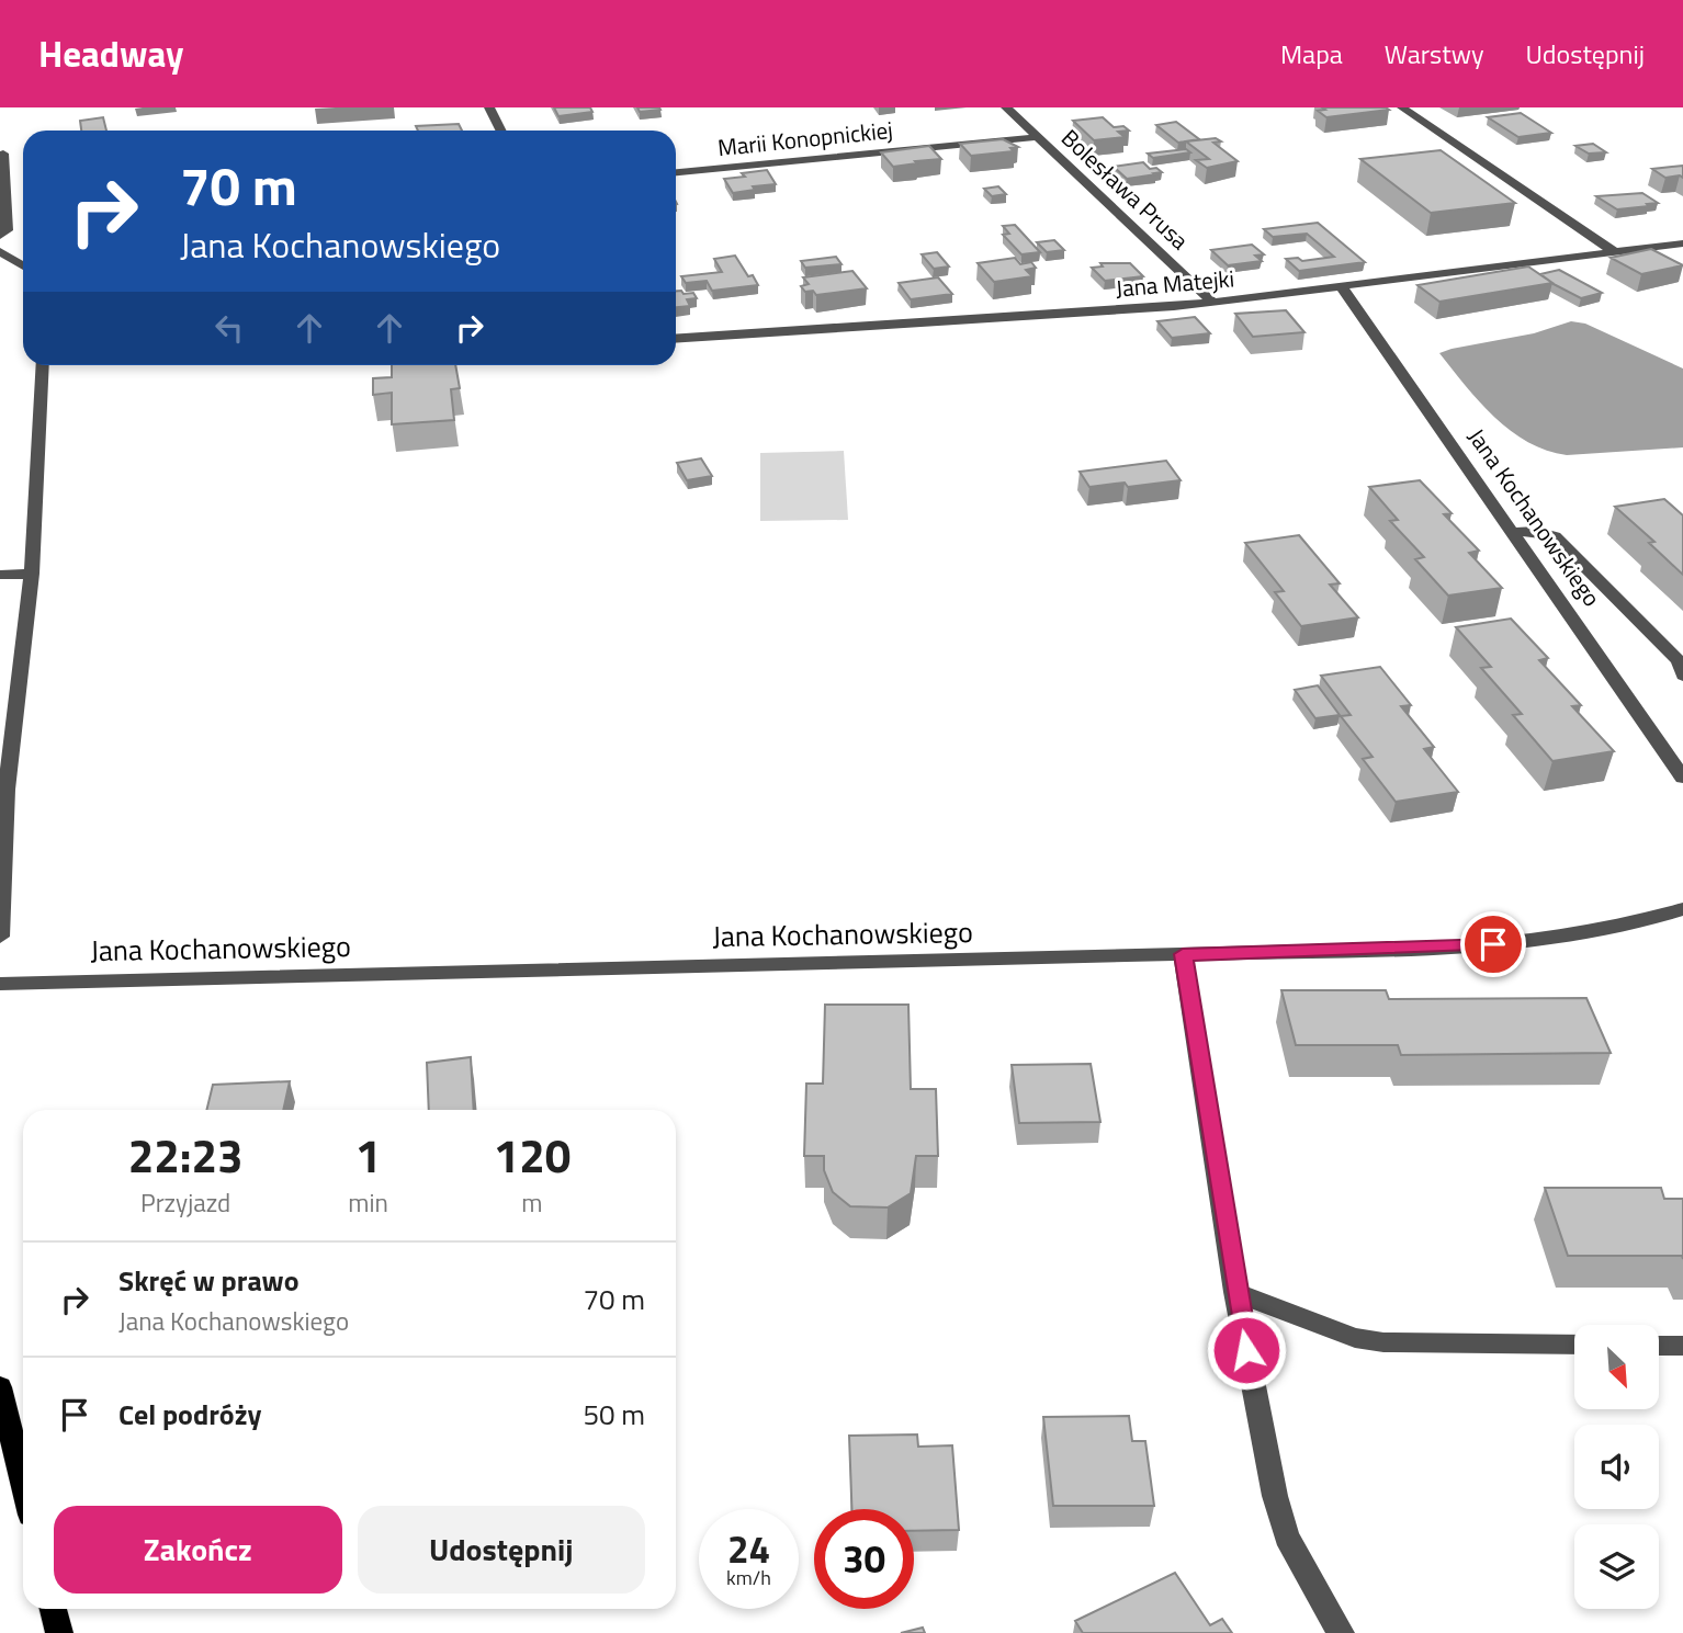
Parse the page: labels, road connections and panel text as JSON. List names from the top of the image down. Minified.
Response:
{"streets":{"street":["Marii Konopnickiej","Bolesława Prusa","Jana Matejki","Jana Kochanowskiego"]},"crossings":[["Marii Konopnickiej","Bolesława Prusa"],["Bolesława Prusa","Jana Matejki"],["Jana Matejki","Jana Kochanowskiego"]],"north":"bottom right","page":{"header":"Headway","nav":["Mapa","Warstwy","Udostępnij"],"turn":["70 m","Jana Kochanowskiego"],"eta":["22:23","Przyjazd","1","min","120","m"],"list":[{"name":"Skręć w prawo","note":"Jana Kochanowskiego","value":"70 m"},{"name":"Cel podróży","value":"50 m"}],"buttons":["Zakończ","Udostępnij"],"speed":"24 km/h","limit":"30"}}
